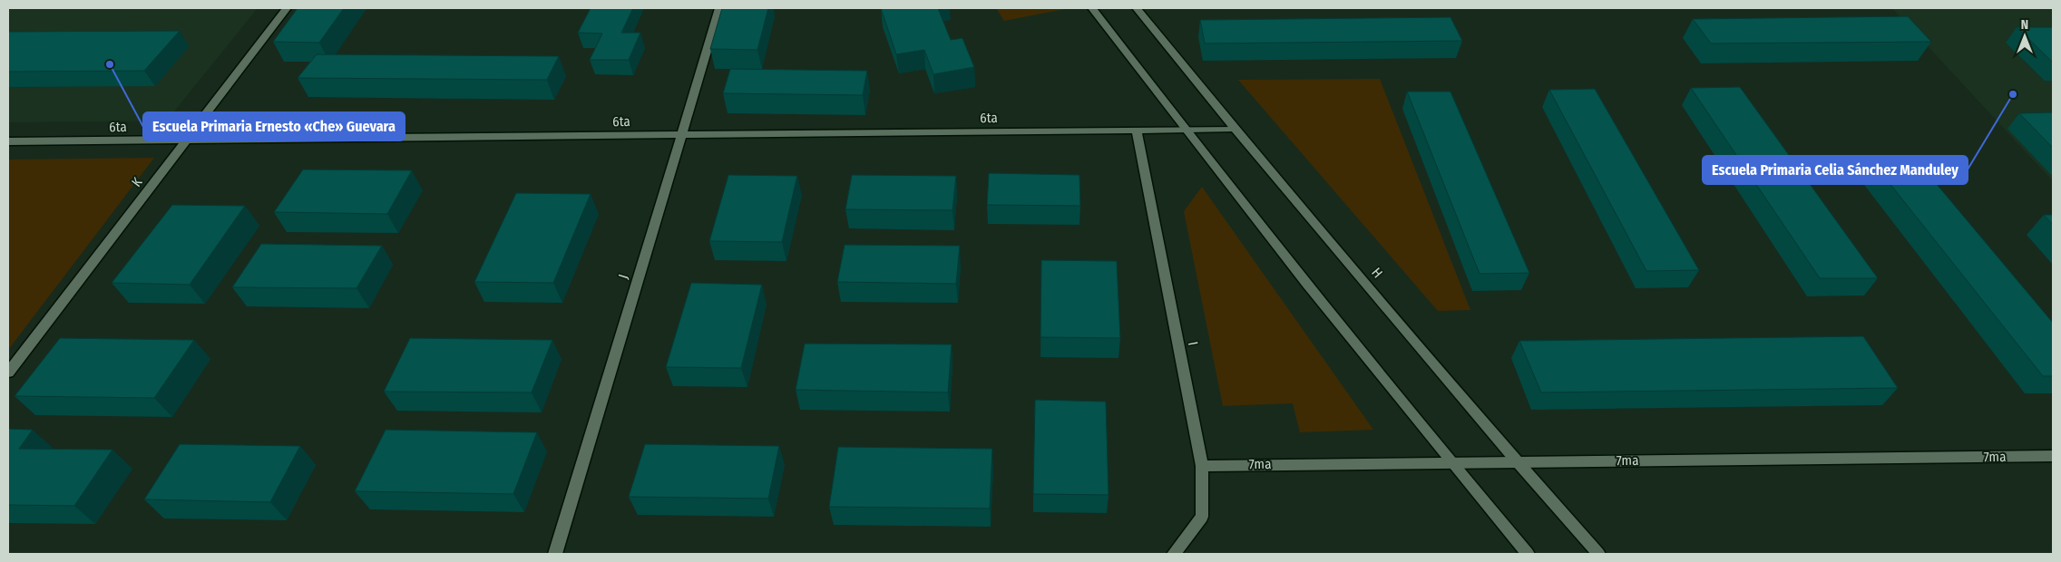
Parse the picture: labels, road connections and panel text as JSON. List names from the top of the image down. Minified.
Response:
{"streets":{"street":["6ta","K","H","J","I","7ma"]},"crossings":[["6ta","K"],["6ta","H"],["6ta","J"],["6ta","I"],["H","7ma"],["I","7ma"]],"places":["Escuela Primaria Ernesto «Che» Guevara","Escuela Primaria Celia Sánchez Manduley"],"north":"top"}
